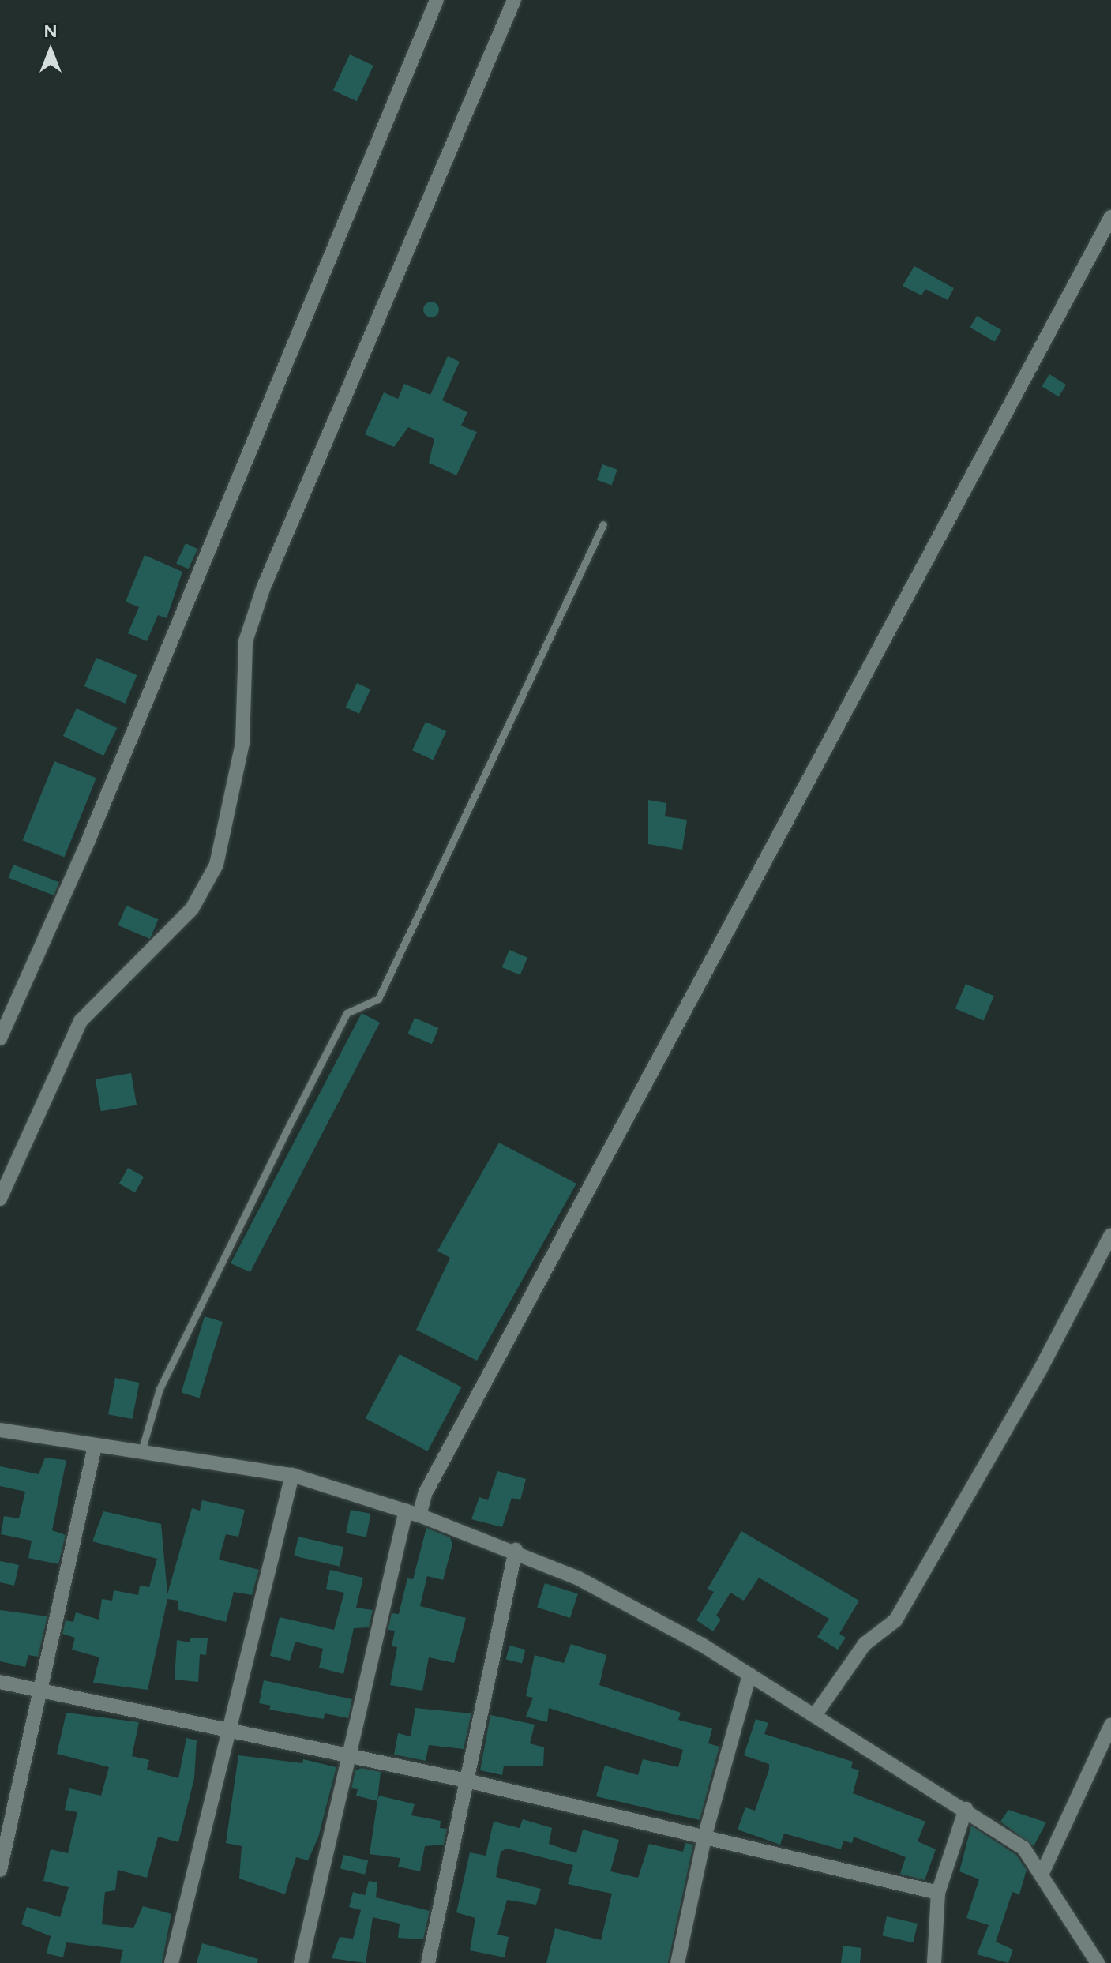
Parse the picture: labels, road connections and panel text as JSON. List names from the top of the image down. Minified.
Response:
{"north":"top"}
